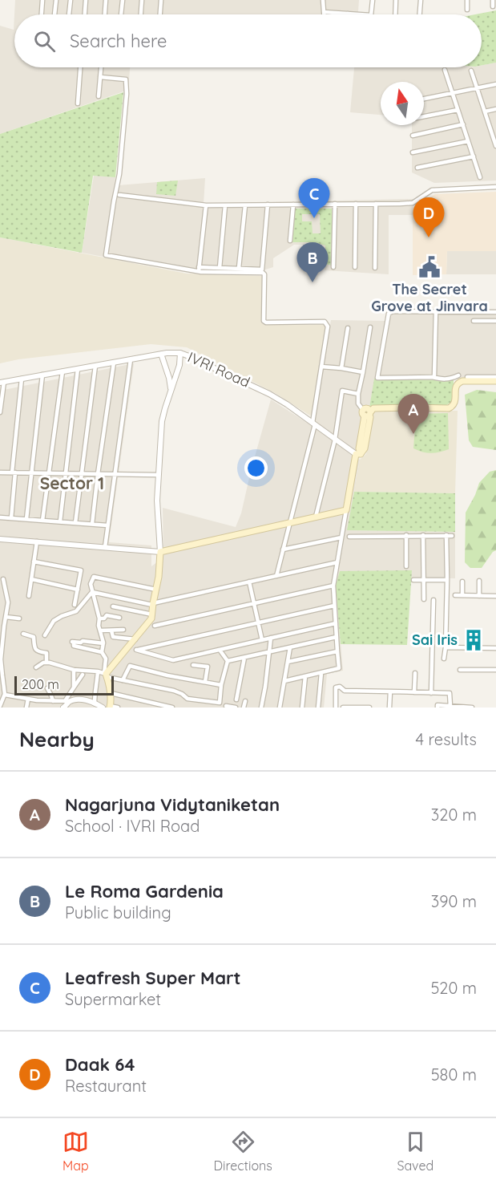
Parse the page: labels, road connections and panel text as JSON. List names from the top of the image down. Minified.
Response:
{"streets":{"street":["IVRI Road"]},"districts":["Sector 1"],"places":{"public building":["The Secret Grove at Jinvara"],"building":["Sai Iris"]},"scale_bar":"200 m","north":"top","page":{"search":"Search here","pins":["C","D","B","A"],"scale":"200 m","heading":["Nearby","4 results"],"list":[{"mark":"A","name":"Nagarjuna Vidytaniketan","note":"School · IVRI Road","value":"320 m"},{"mark":"B","name":"Le Roma Gardenia","note":"Public building","value":"390 m"},{"mark":"C","name":"Leafresh Super Mart","note":"Supermarket","value":"520 m"},{"mark":"D","name":"Daak 64","note":"Restaurant","value":"580 m"}],"nav":["Map","Directions","Saved"]}}
